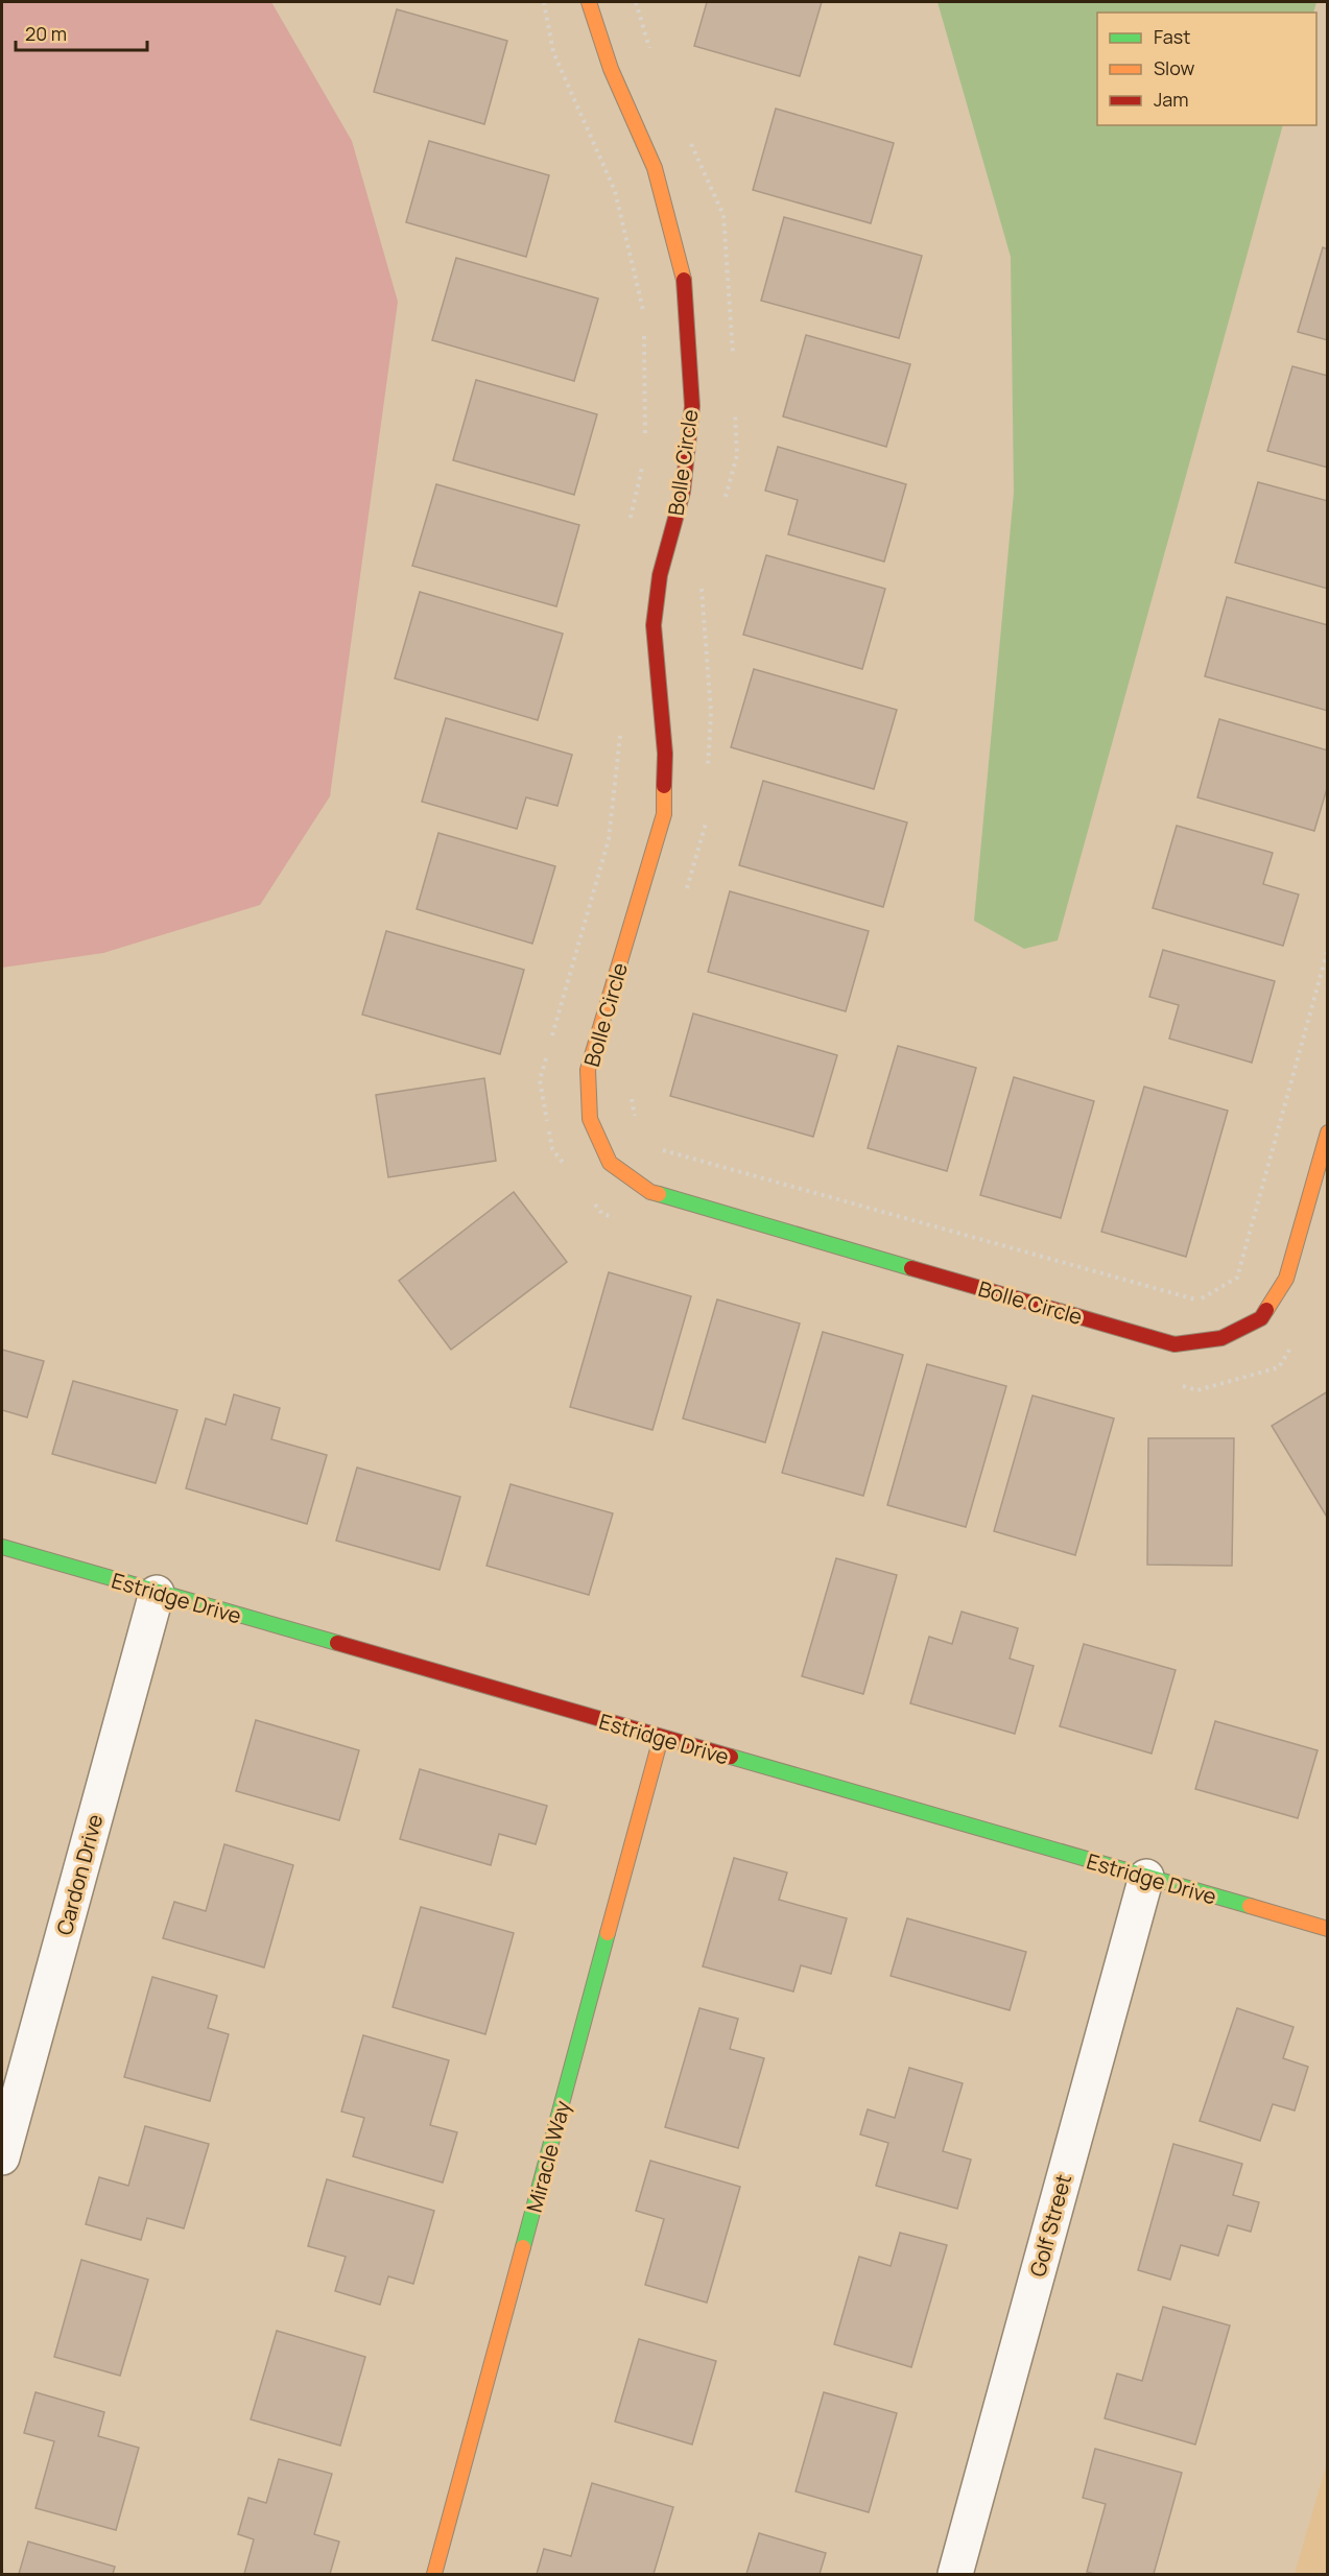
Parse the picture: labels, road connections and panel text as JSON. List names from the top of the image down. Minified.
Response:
{"streets":{"street":["Bolle Circle","Estridge Drive","Cardon Drive","Miracle Way","Golf Street"]},"crossings":[["Estridge Drive","Cardon Drive"],["Estridge Drive","Miracle Way"],["Estridge Drive","Golf Street"]],"legend":["Fast","Slow","Jam"],"scale_bar":"20 m"}
